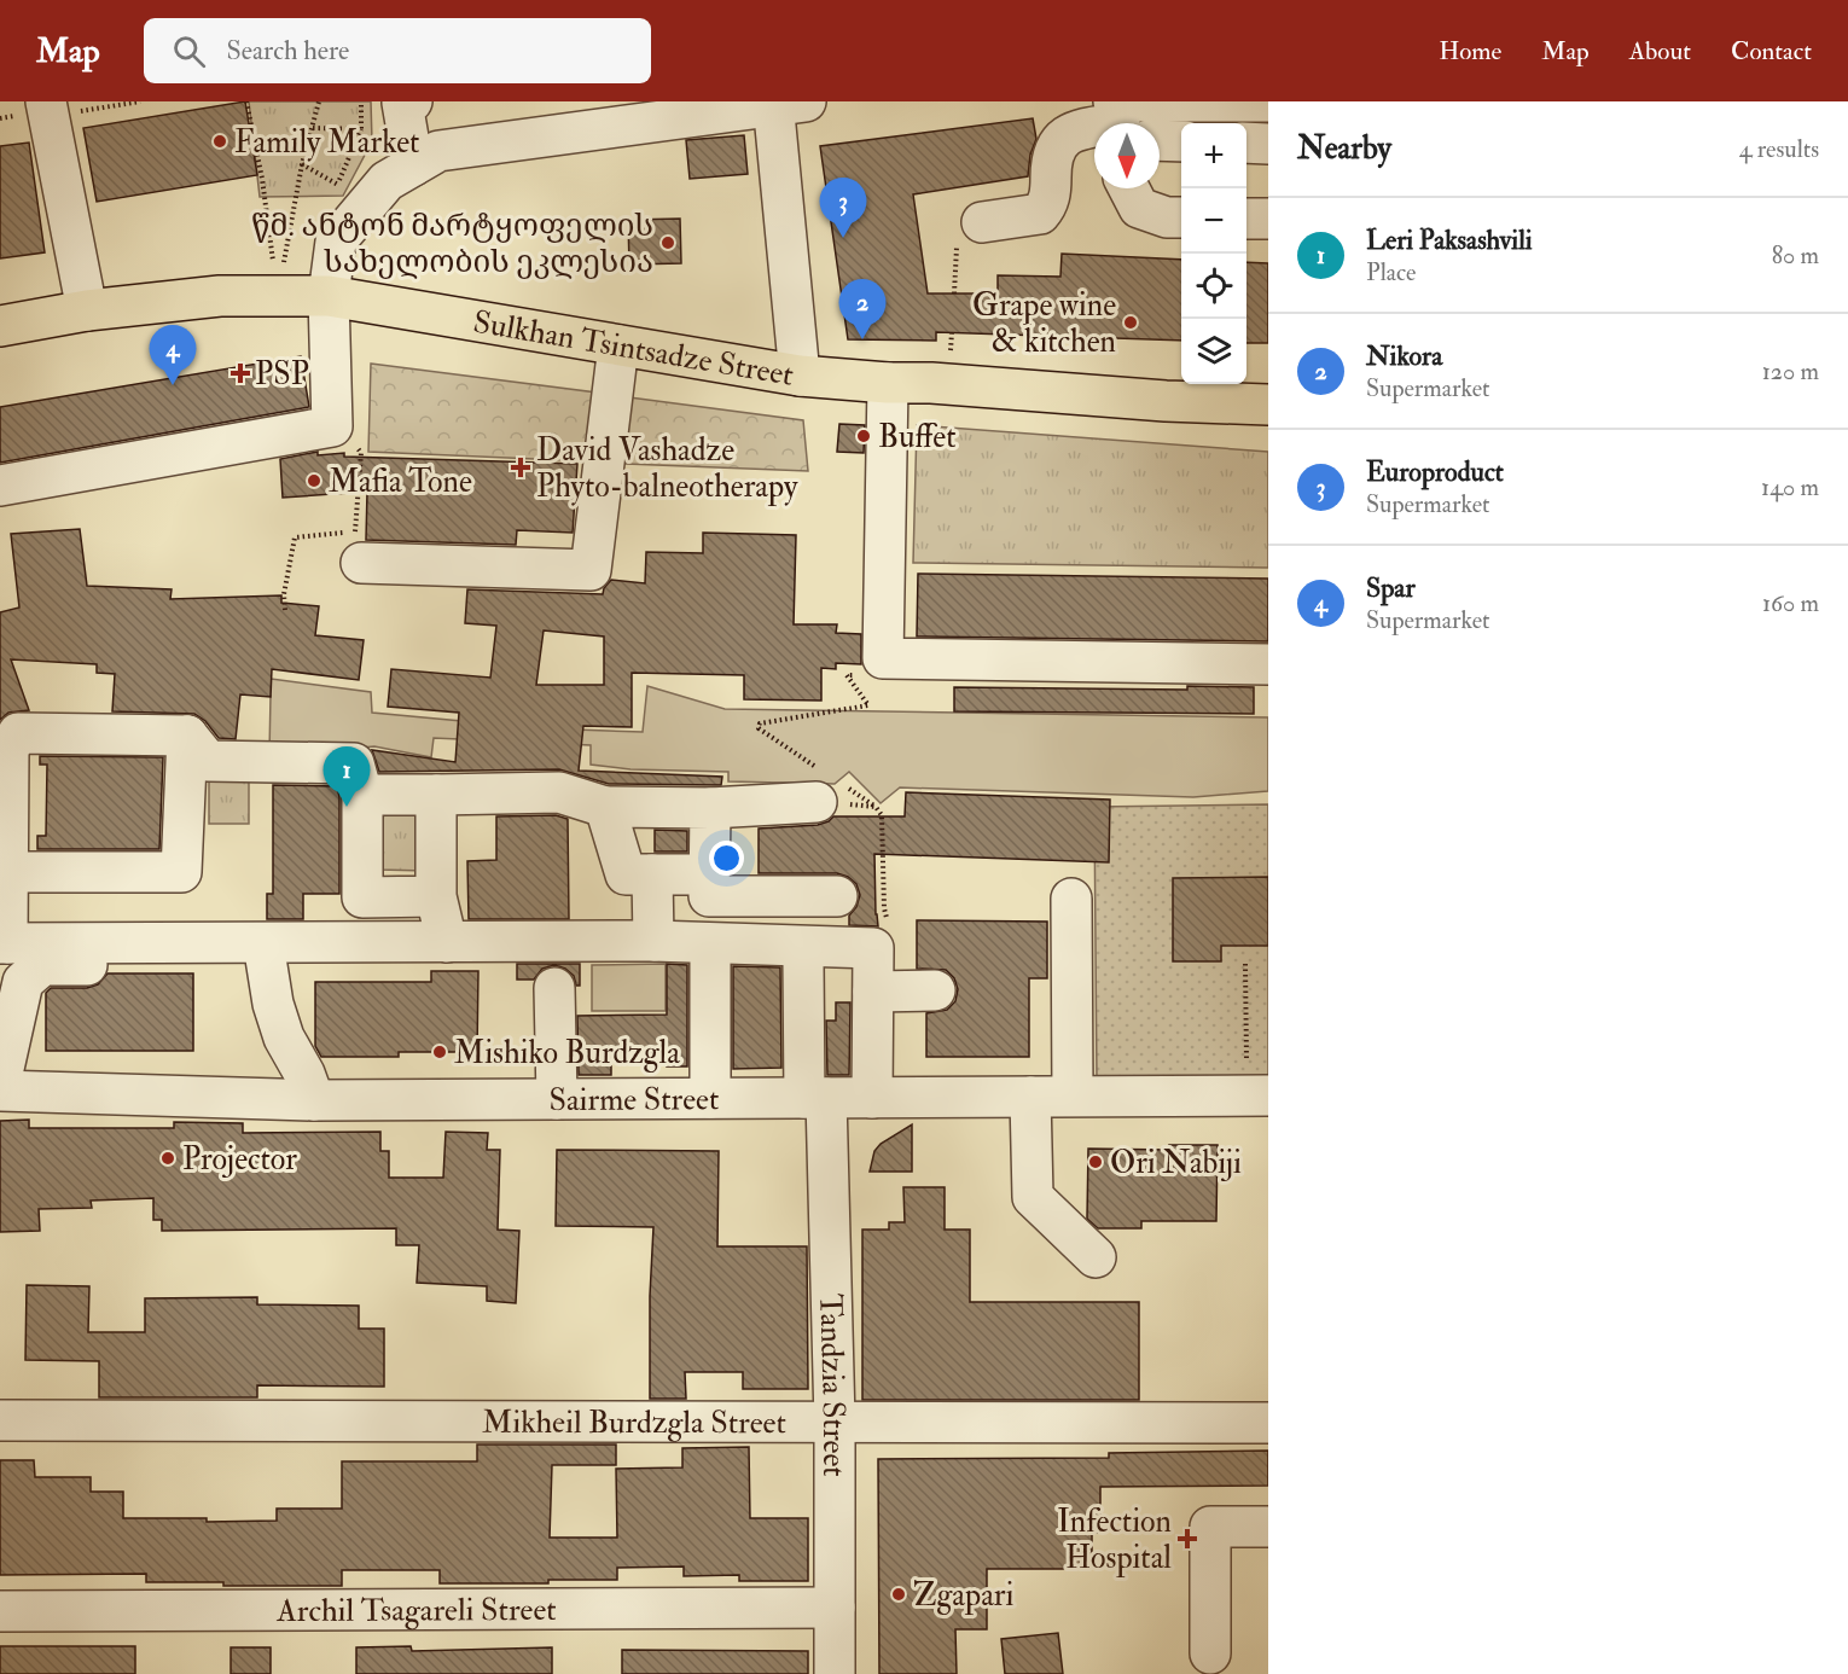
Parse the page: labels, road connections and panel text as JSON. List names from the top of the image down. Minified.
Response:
{"streets":{"main road":["Sulkhan Tsintsadze Street"],"street":["Sairme Street","Tandzia Street","Mikheil Burdzgla Street","Archil Tsagareli Street"]},"crossings":[["Sairme Street","Tandzia Street"],["Tandzia Street","Mikheil Burdzgla Street"],["Tandzia Street","Archil Tsagareli Street"]],"places":{"other":["Family Market","წმ. ანტონ მარტყოფელის სახელობის ეკლესია","Grape wine & kitchen","Buffet","Mafia Tone","Mishiko Burdzgla","Projector","Ori Nabiji","Zgapari"],"health":["PSP","David Vashadze Phyto-balneotherapy","Infection Hospital"]},"north":"bottom","page":{"header":"Map","search":"Search here","nav":["Home","Map","About","Contact"],"heading":["Nearby","4 results"],"map_buttons":["+","−"],"pins":["3","2","4","1"],"list":[{"mark":"1","name":"Leri Paksashvili","note":"Place","value":"80 m"},{"mark":"2","name":"Nikora","note":"Supermarket","value":"120 m"},{"mark":"3","name":"Europroduct","note":"Supermarket","value":"140 m"},{"mark":"4","name":"Spar","note":"Supermarket","value":"160 m"}]}}
